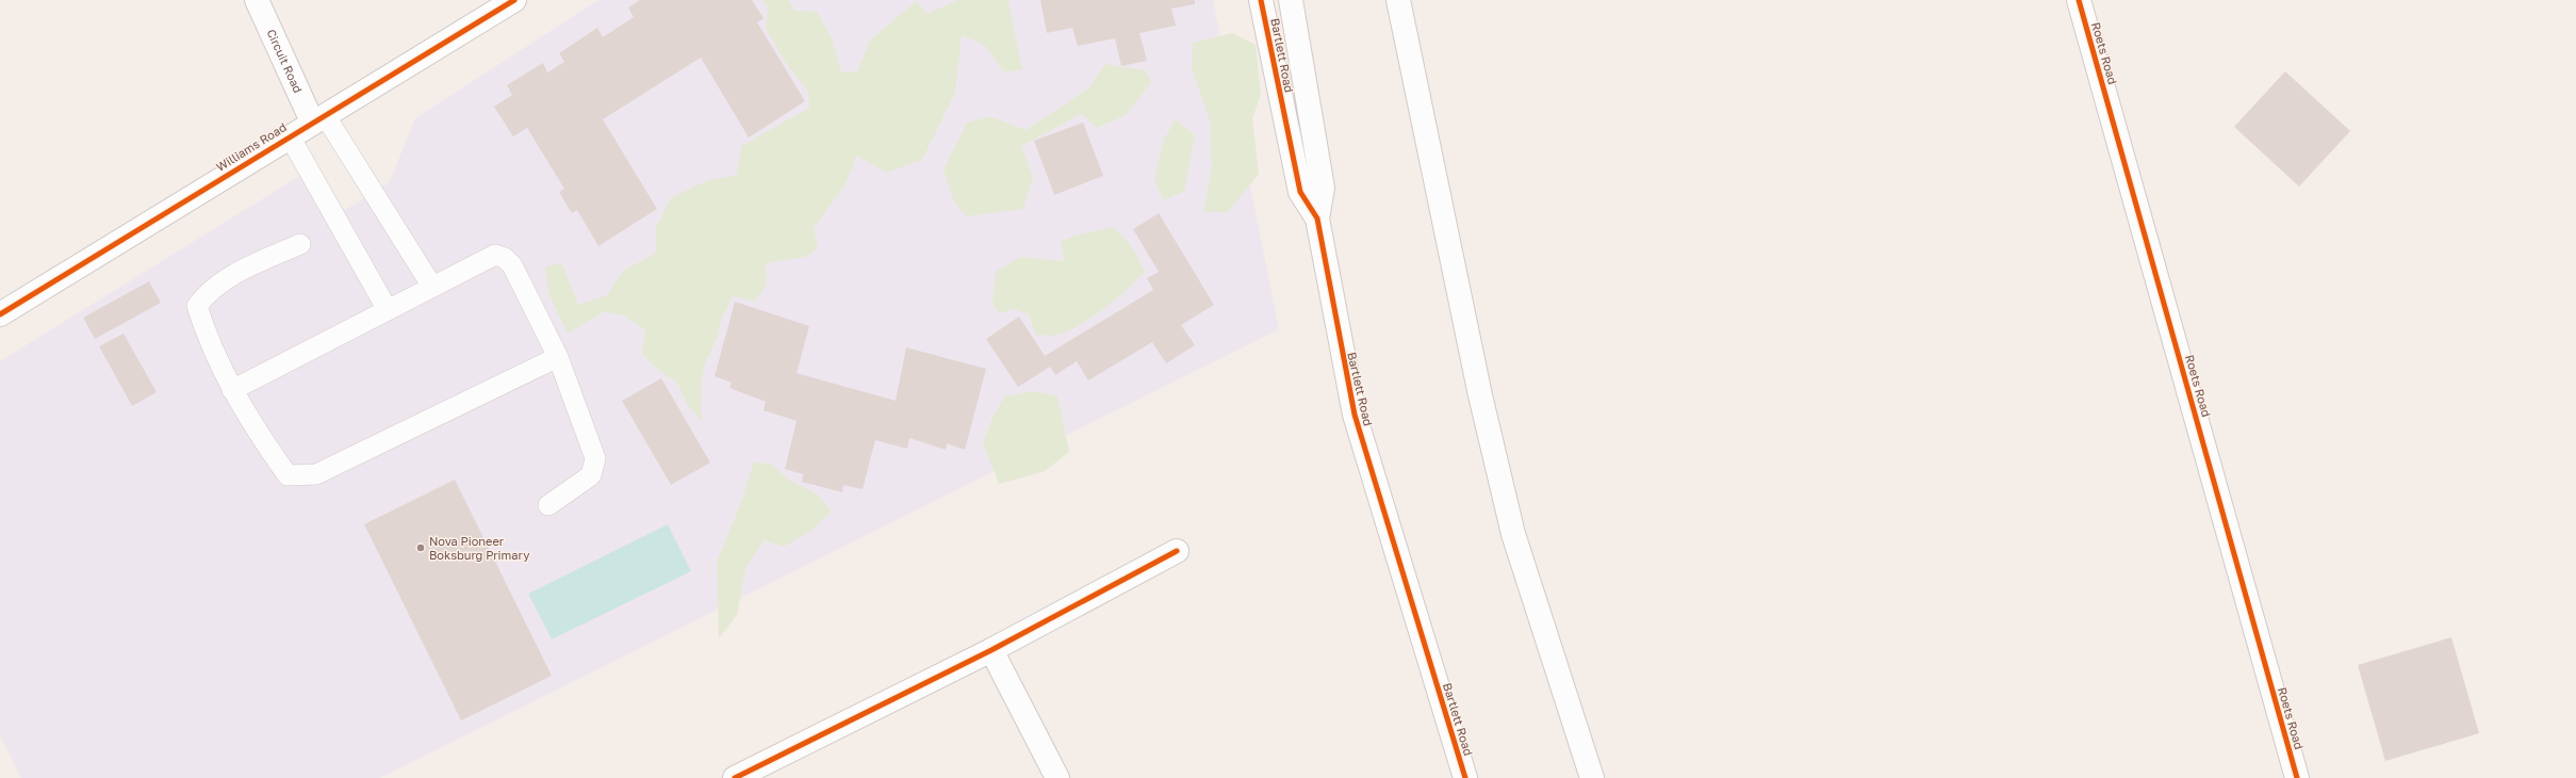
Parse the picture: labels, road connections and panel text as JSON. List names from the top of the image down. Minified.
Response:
{"streets":{"street":["Roets Road","Bartlett Road","Circuit Road","Williams Road"]},"crossings":[["Circuit Road","Williams Road"]],"places":["Nova Pioneer Boksburg Primary"]}
